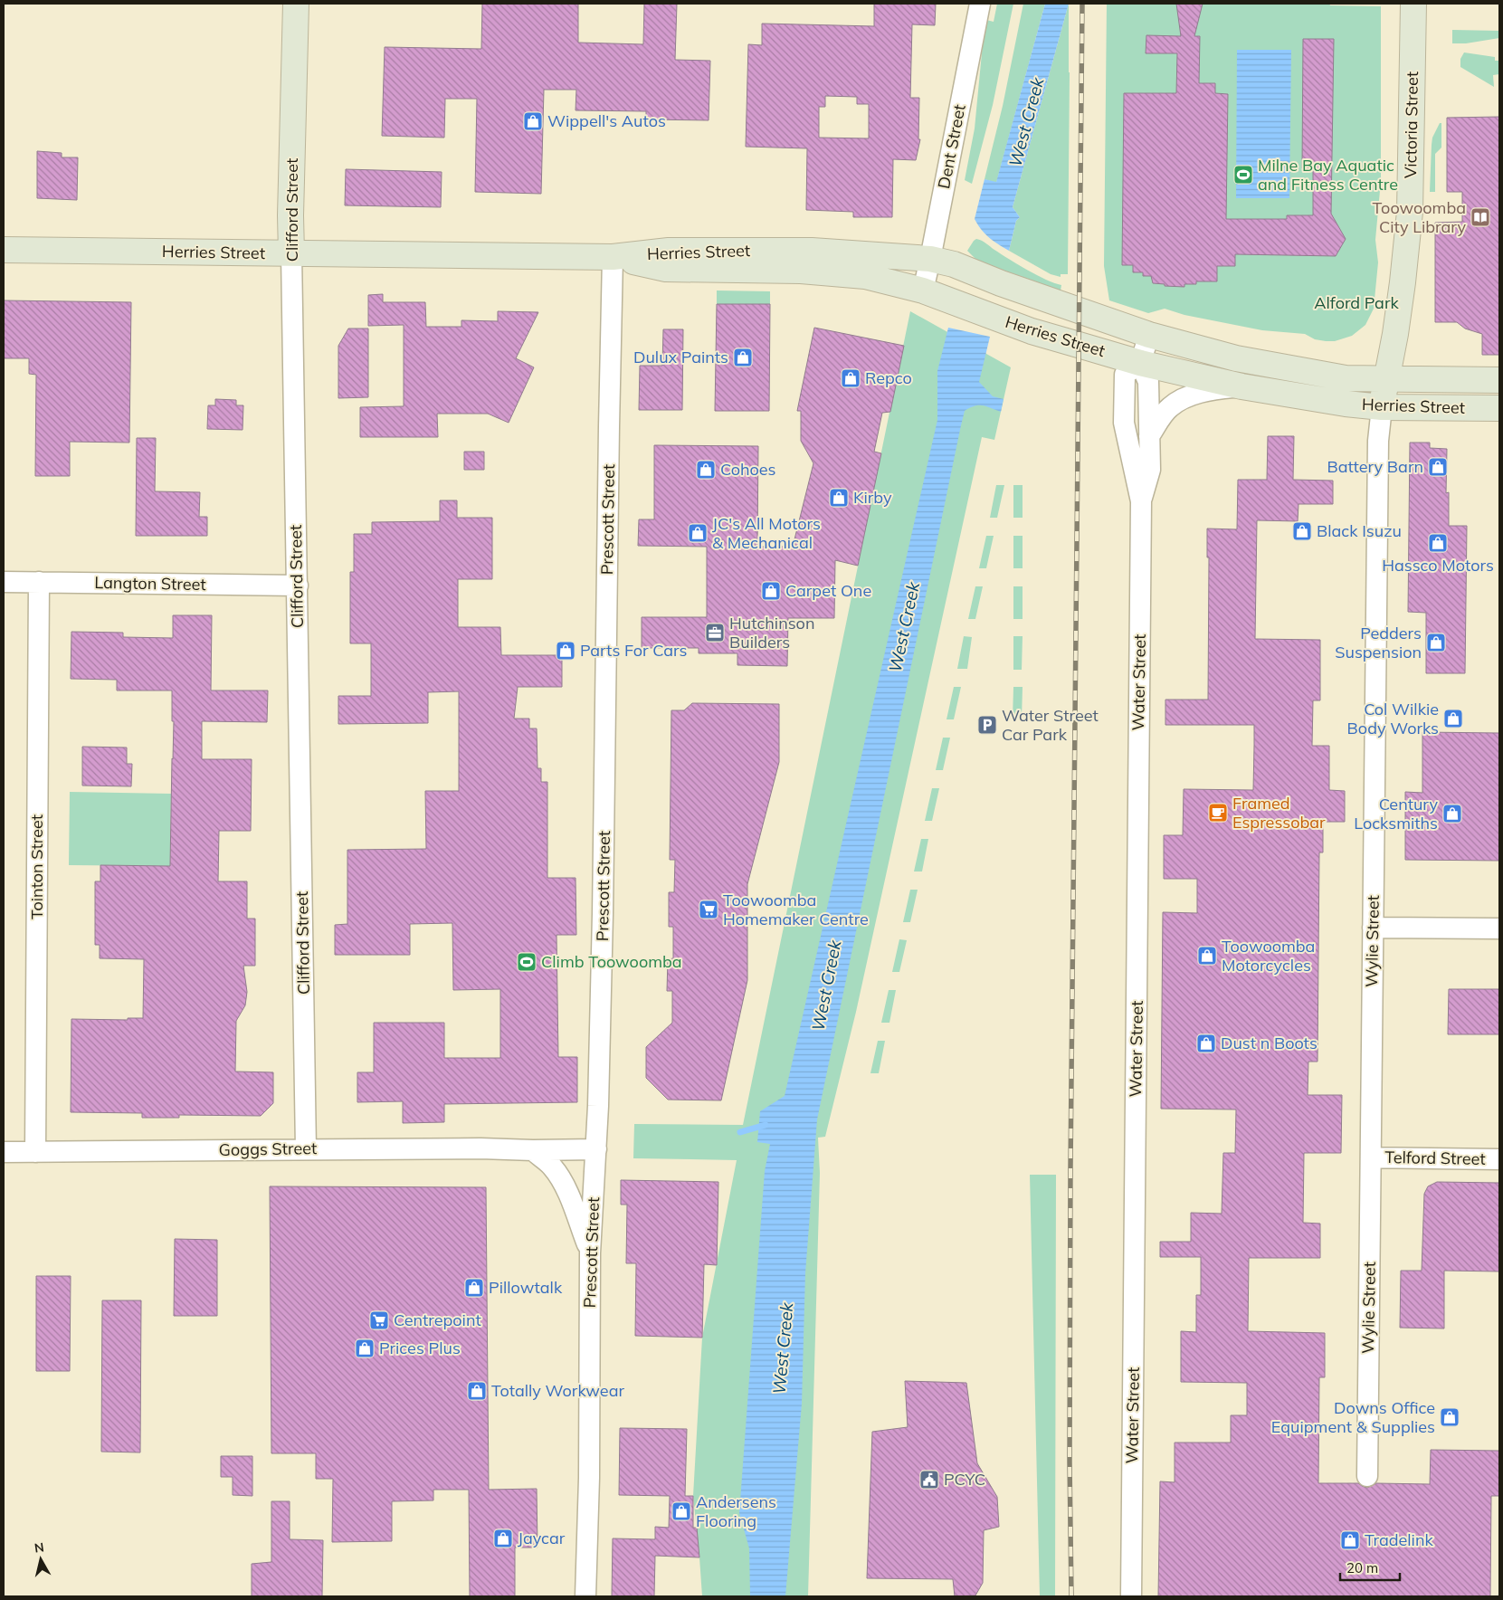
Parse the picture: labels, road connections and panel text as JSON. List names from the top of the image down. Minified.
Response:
{"streets":{"main road":["Victoria Street","Clifford Street","Herries Street"],"street":["Dent Street","Prescott Street","Langton Street","Water Street","Tointon Street","Wylie Street","Goggs Street","Telford Street"]},"crossings":[["Victoria Street","Herries Street"],["Victoria Street","Wylie Street"],["Dent Street","Herries Street"],["Clifford Street","Herries Street"],["Clifford Street","Langton Street"],["Clifford Street","Goggs Street"],["Herries Street","Prescott Street"],["Herries Street","Water Street"],["Herries Street","Wylie Street"],["Prescott Street","Goggs Street"],["Langton Street","Tointon Street"],["Tointon Street","Goggs Street"],["Wylie Street","Telford Street"]],"water":["West Creek"],"parks":["Alford Park"],"places":{"shop":["Wippell's Autos","Dulux Paints","Repco","Battery Barn","Cohoes","Kirby","Black Isuzu","JC's All Motors & Mechanical","Hassco Motors","Carpet One","Pedders Suspension","Parts For Cars","Col Wilkie Body Works","Century Locksmiths","Toowoomba Motorcycles","Dust n Boots","Pillowtalk","Prices Plus","Totally Workwear","Downs Office Equipment & Supplies","Andersens Flooring","Jaycar","Tradelink"],"sports":["Milne Bay Aquatic and Fitness Centre","Climb Toowoomba"],"library":["Toowoomba City Library"],"office":["Hutchinson Builders"],"parking":["Water Street Car Park"],"cafe":["Framed Espressobar"],"supermarket":["Toowoomba Homemaker Centre","Centrepoint"],"public building":["PCYC"]},"scale_bar":"20 m","north":"top"}
